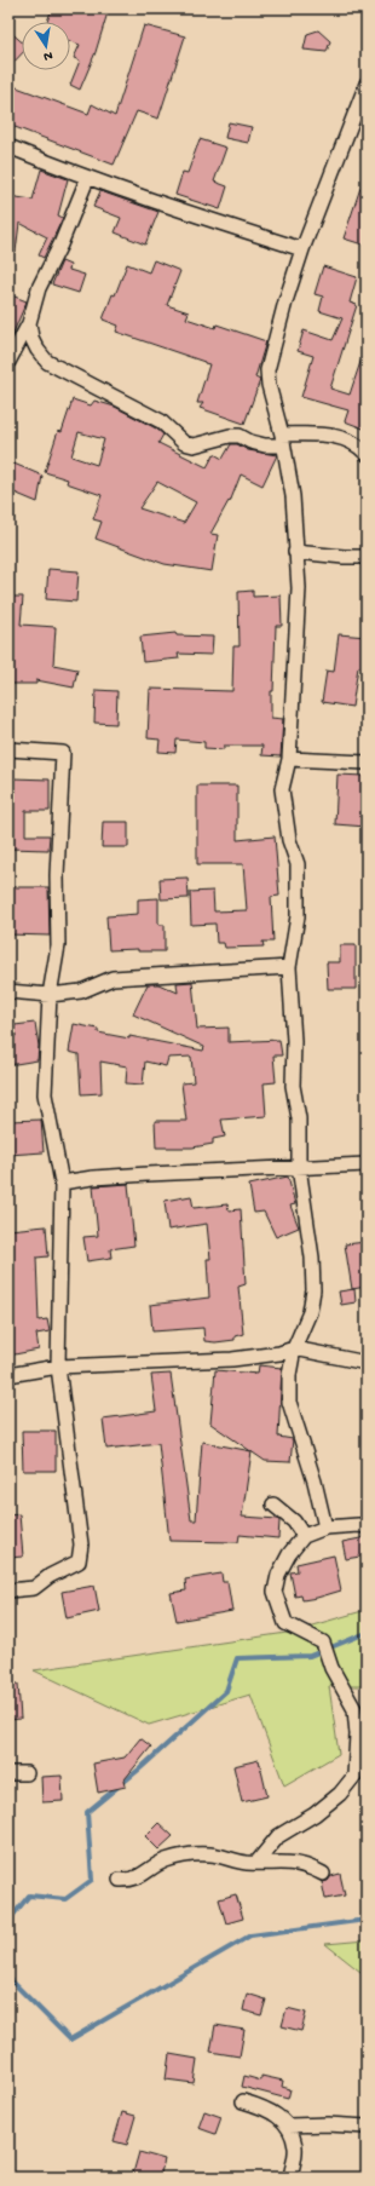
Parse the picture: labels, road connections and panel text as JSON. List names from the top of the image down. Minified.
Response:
{"north":"bottom"}
